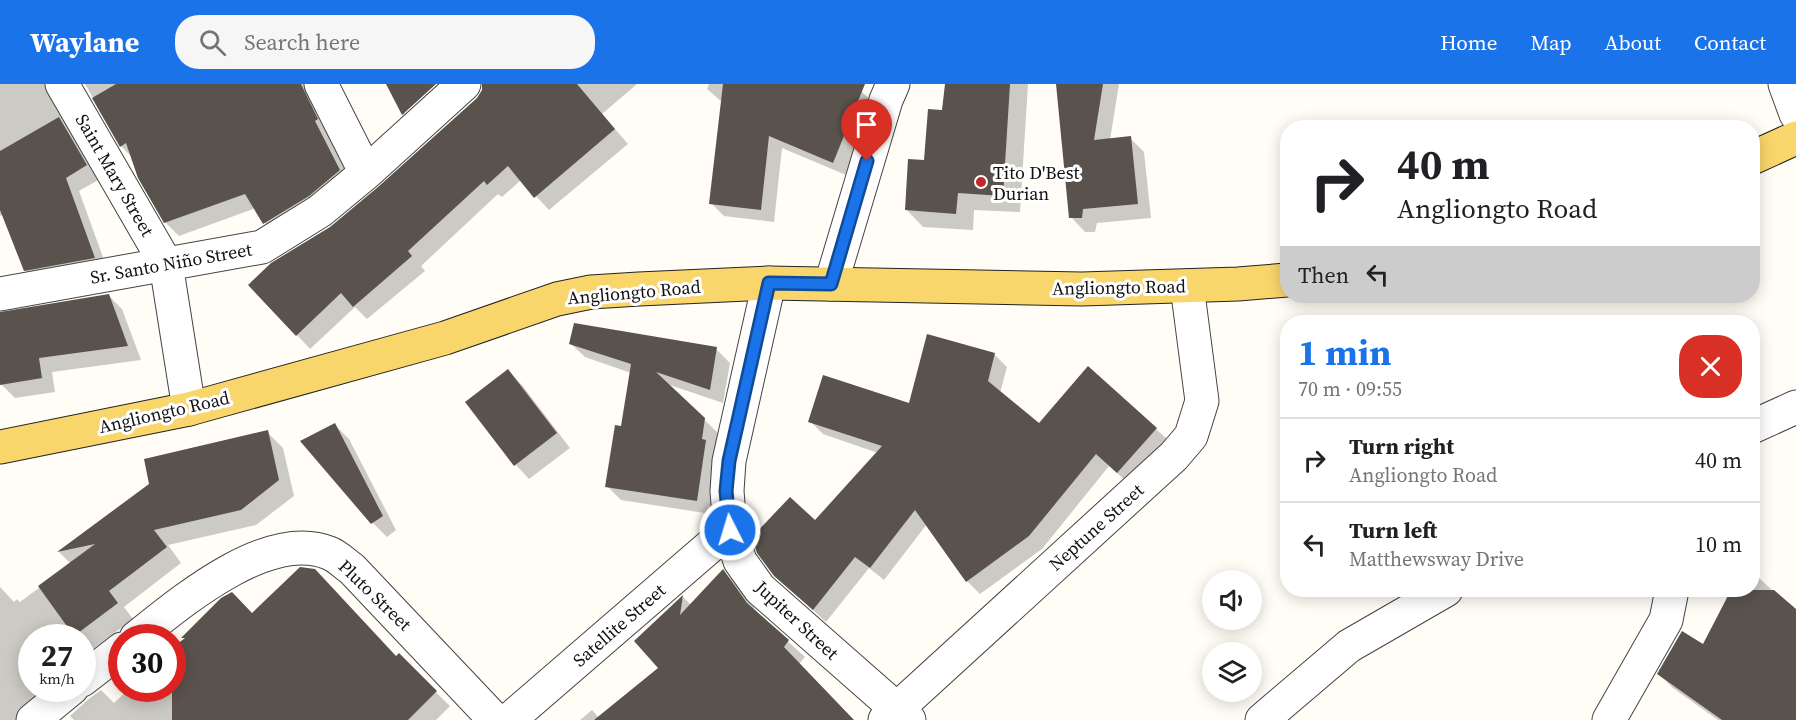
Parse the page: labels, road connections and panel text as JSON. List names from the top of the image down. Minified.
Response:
{"streets":{"main road":["Angliongto Road"],"street":["Saint Mary Street","Sr. Santo Niño Street","Neptune Street","Pluto Street","Jupiter Street","Satellite Street"]},"crossings":[["Saint Mary Street","Sr. Santo Niño Street"],["Saint Mary Street","Angliongto Road"],["Angliongto Road","Neptune Street"],["Angliongto Road","Jupiter Street"],["Neptune Street","Jupiter Street"],["Jupiter Street","Satellite Street"]],"places":["Tito D'Best Durian"],"page":{"header":"Waylane","search":"Search here","nav":["Home","Map","About","Contact"],"turn":["40 m","Angliongto Road"],"then":"Then","heading":["1 min","70 m · 09:55"],"list":[{"name":"Turn right","note":"Angliongto Road","value":"40 m"},{"name":"Turn left","note":"Matthewsway Drive","value":"10 m"}],"speed":"27 km/h","limit":"30"}}
